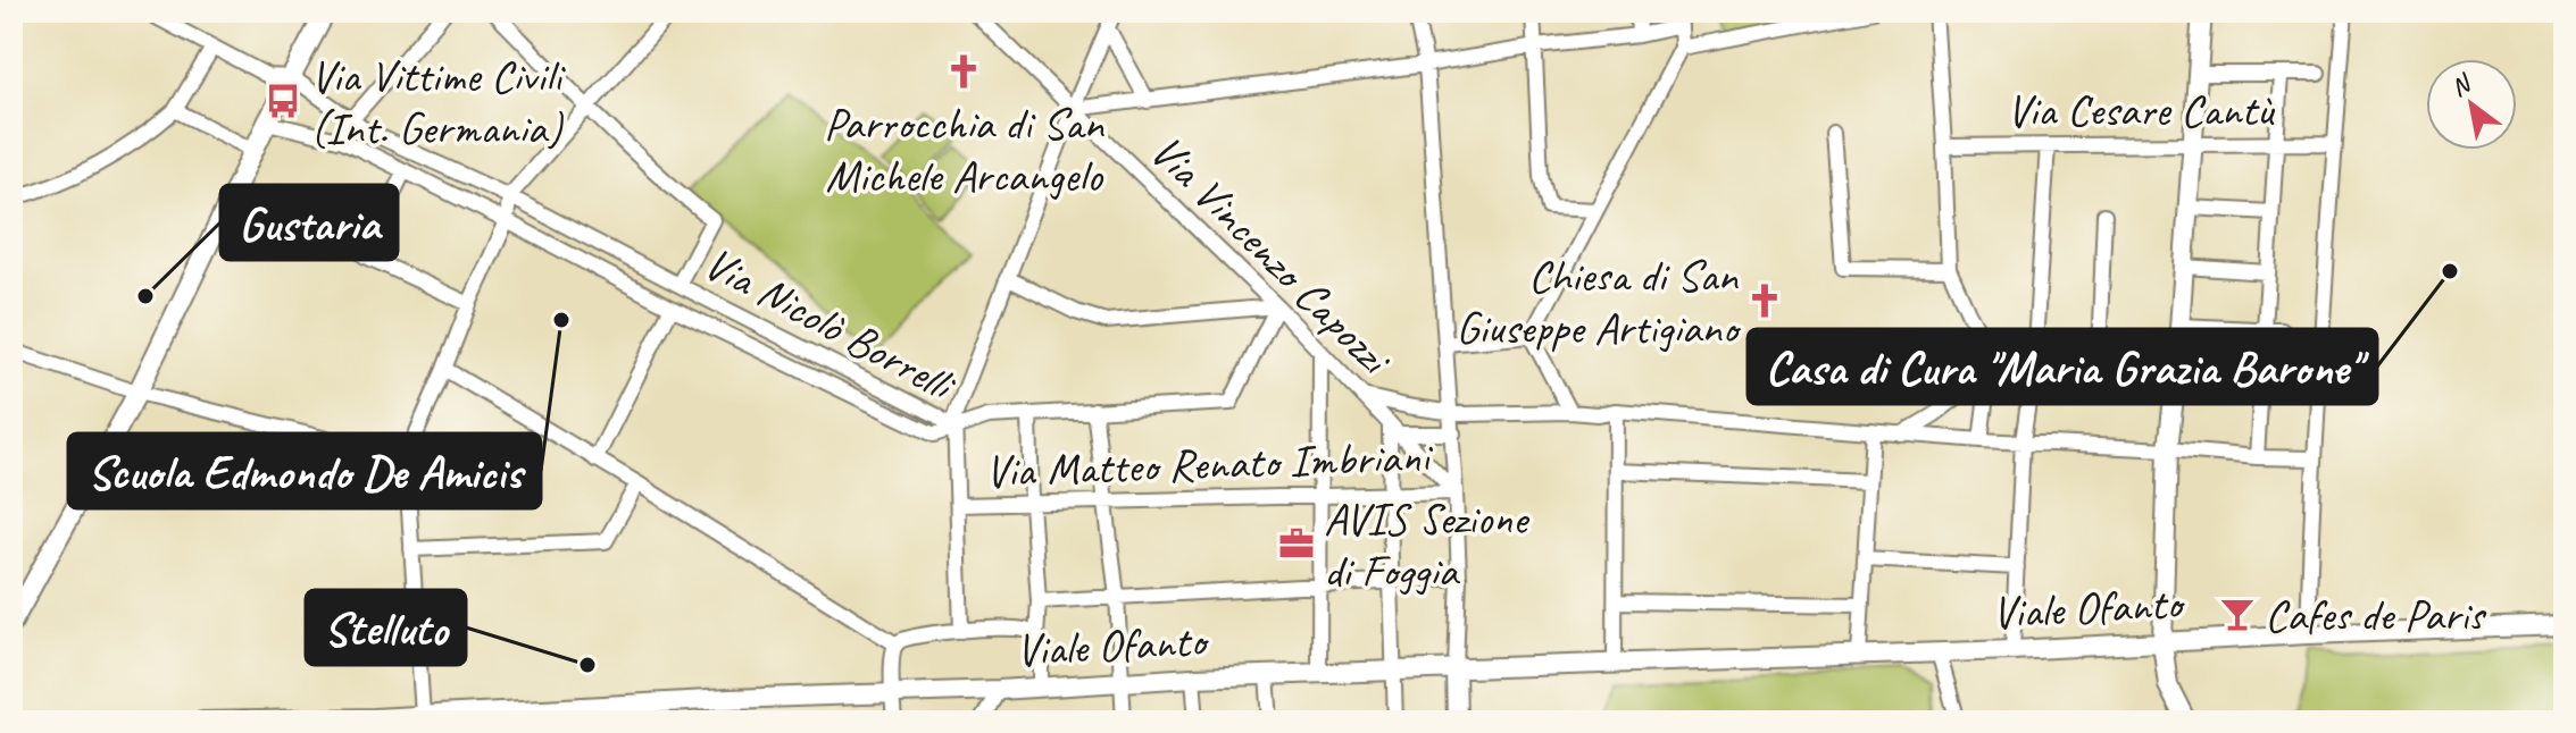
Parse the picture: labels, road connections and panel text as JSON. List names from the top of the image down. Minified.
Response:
{"streets":{"main road":["Viale Ofanto"],"street":["Via Cesare Cantù","Via Vincenzo Capozzi","Via Nicolò Borrelli","Via Matteo Renato Imbriani"]},"crossings":[["Via Vincenzo Capozzi","Via Matteo Renato Imbriani"]],"places":{"church":["Parrocchia di San Michele Arcangelo","Chiesa di San Giuseppe Artigiano"],"bus stop":["Via Vittime Civili (Int. Germania)"],"other":["Casa di Cura \"Maria Grazia Barone\"","Gustaria","Scuola Edmondo De Amicis","Stelluto"],"office":["AVIS Sezione di Foggia"],"bar":["Cafes de Paris"]},"north":"top left"}
